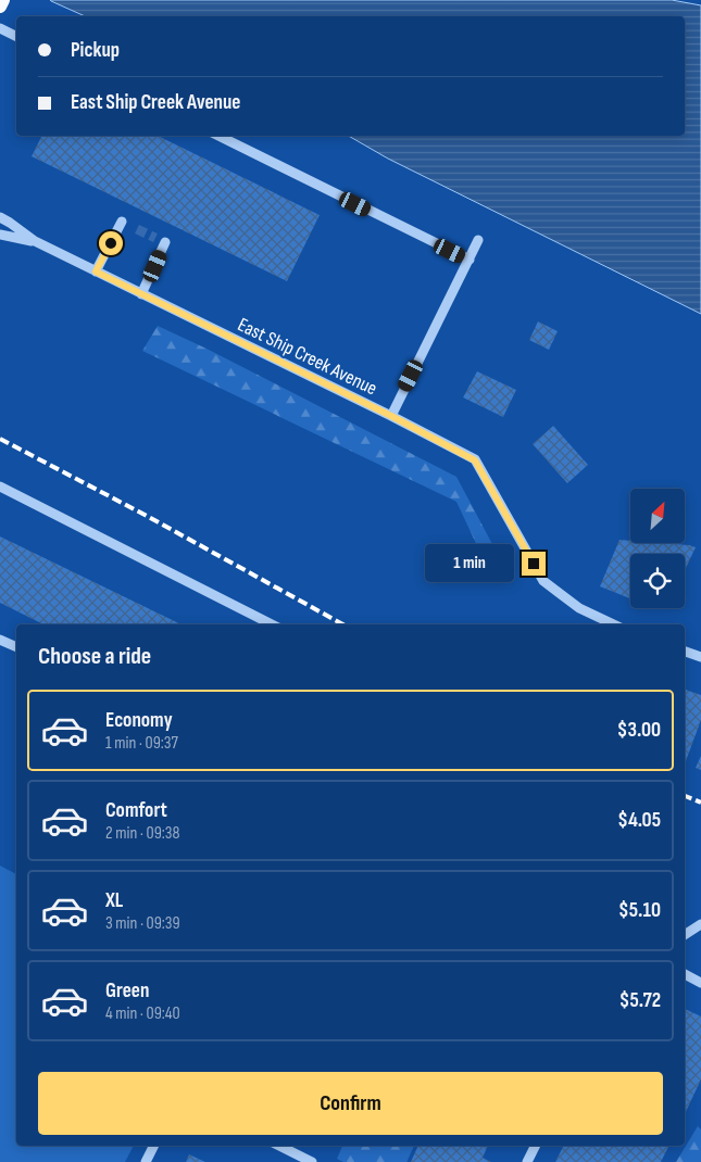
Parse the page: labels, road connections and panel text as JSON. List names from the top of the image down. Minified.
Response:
{"streets":{"street":["East Ship Creek Avenue"]},"north":"top right","page":{"banner":["Pickup","East Ship Creek Avenue"],"bubble":"1 min","heading":"Choose a ride","list":[{"name":"Economy","note":"1 min · 09:37","value":"$3.00"},{"name":"Comfort","note":"2 min · 09:38","value":"$4.05"},{"name":"XL","note":"3 min · 09:39","value":"$5.10"},{"name":"Green","note":"4 min · 09:40","value":"$5.72"}],"buttons":"Confirm"}}
